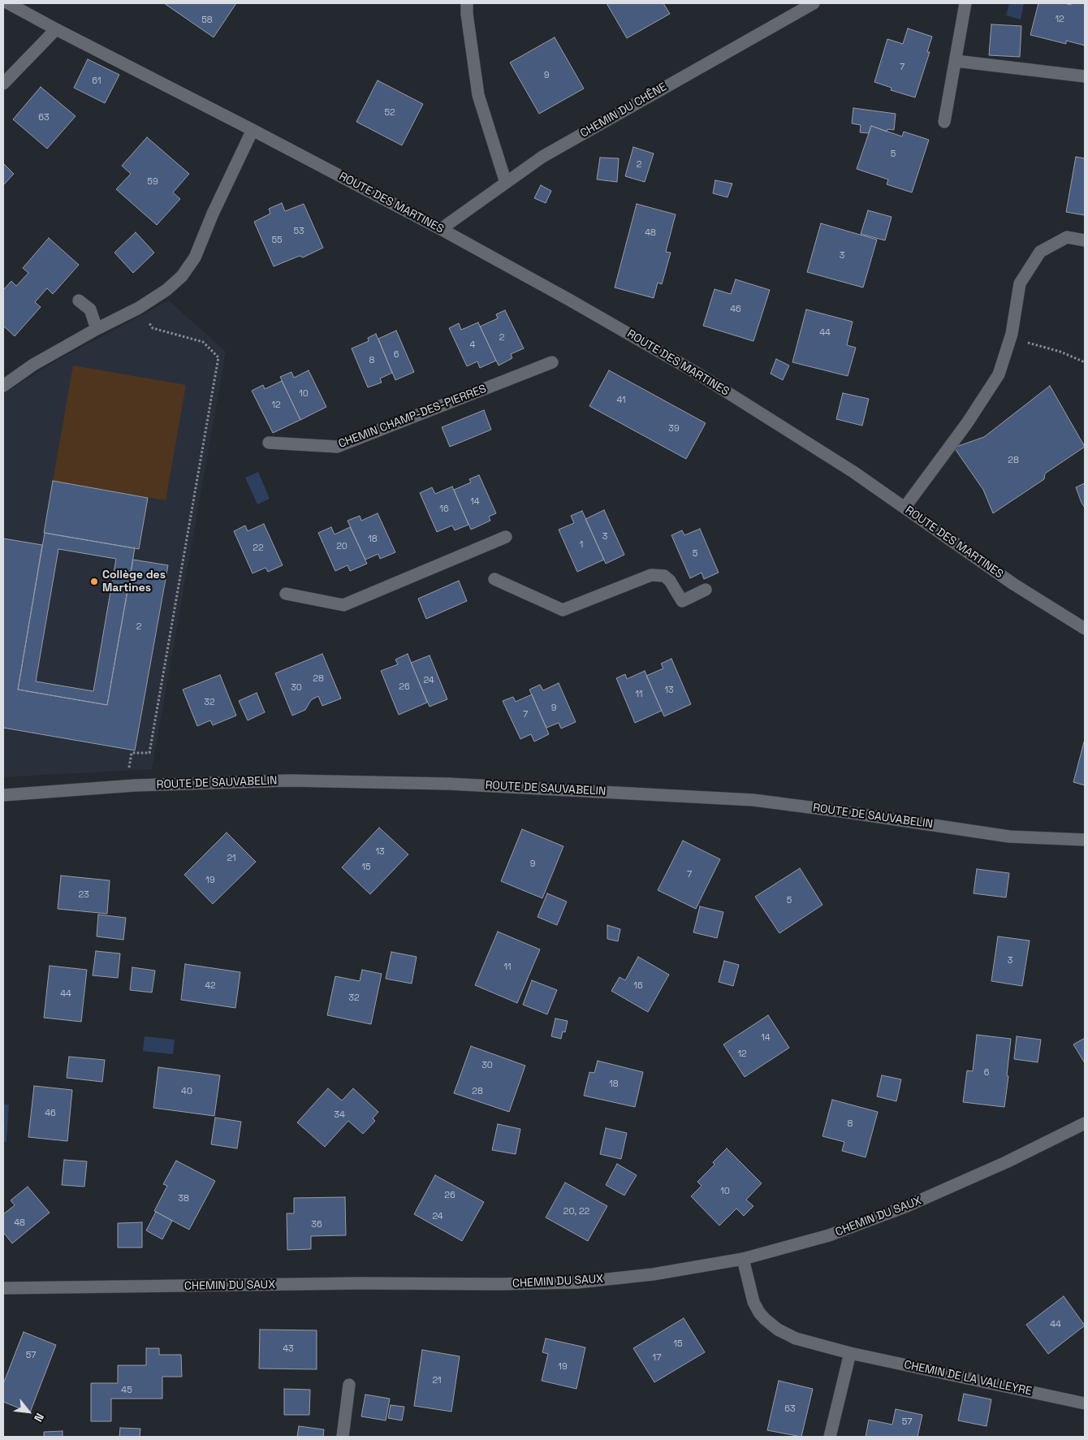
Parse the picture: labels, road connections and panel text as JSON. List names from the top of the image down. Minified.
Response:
{"streets":{"street":["CHEMIN DU CHÊNE","ROUTE DES MARTINES","CHEMIN CHAMP-DES-PIERRES","ROUTE DE SAUVABELIN","CHEMIN DU SAUX","CHEMIN DE LA VALLEYRE"]},"crossings":[["CHEMIN DU CHÊNE","ROUTE DES MARTINES"],["CHEMIN DU SAUX","CHEMIN DE LA VALLEYRE"]],"places":["Collège des Martines"],"house_numbers":["12","58","7","9","61","52","63","5","2","59","53","48","55","3","46","44","2","4","6","8","10","41","12","39","28","14","16","3","18","1","20","22","5","2","28","24","26","30","13","11","32","9","7","13","21","9","15","7","19","23","5","3","11","42","16","44","32","14","12","30","6","18","40","28","46","34","8","10","26","38","20, 22","24","48","36","44","15","43","57","17","19","21","45","63","57"],"north":"bottom right"}
